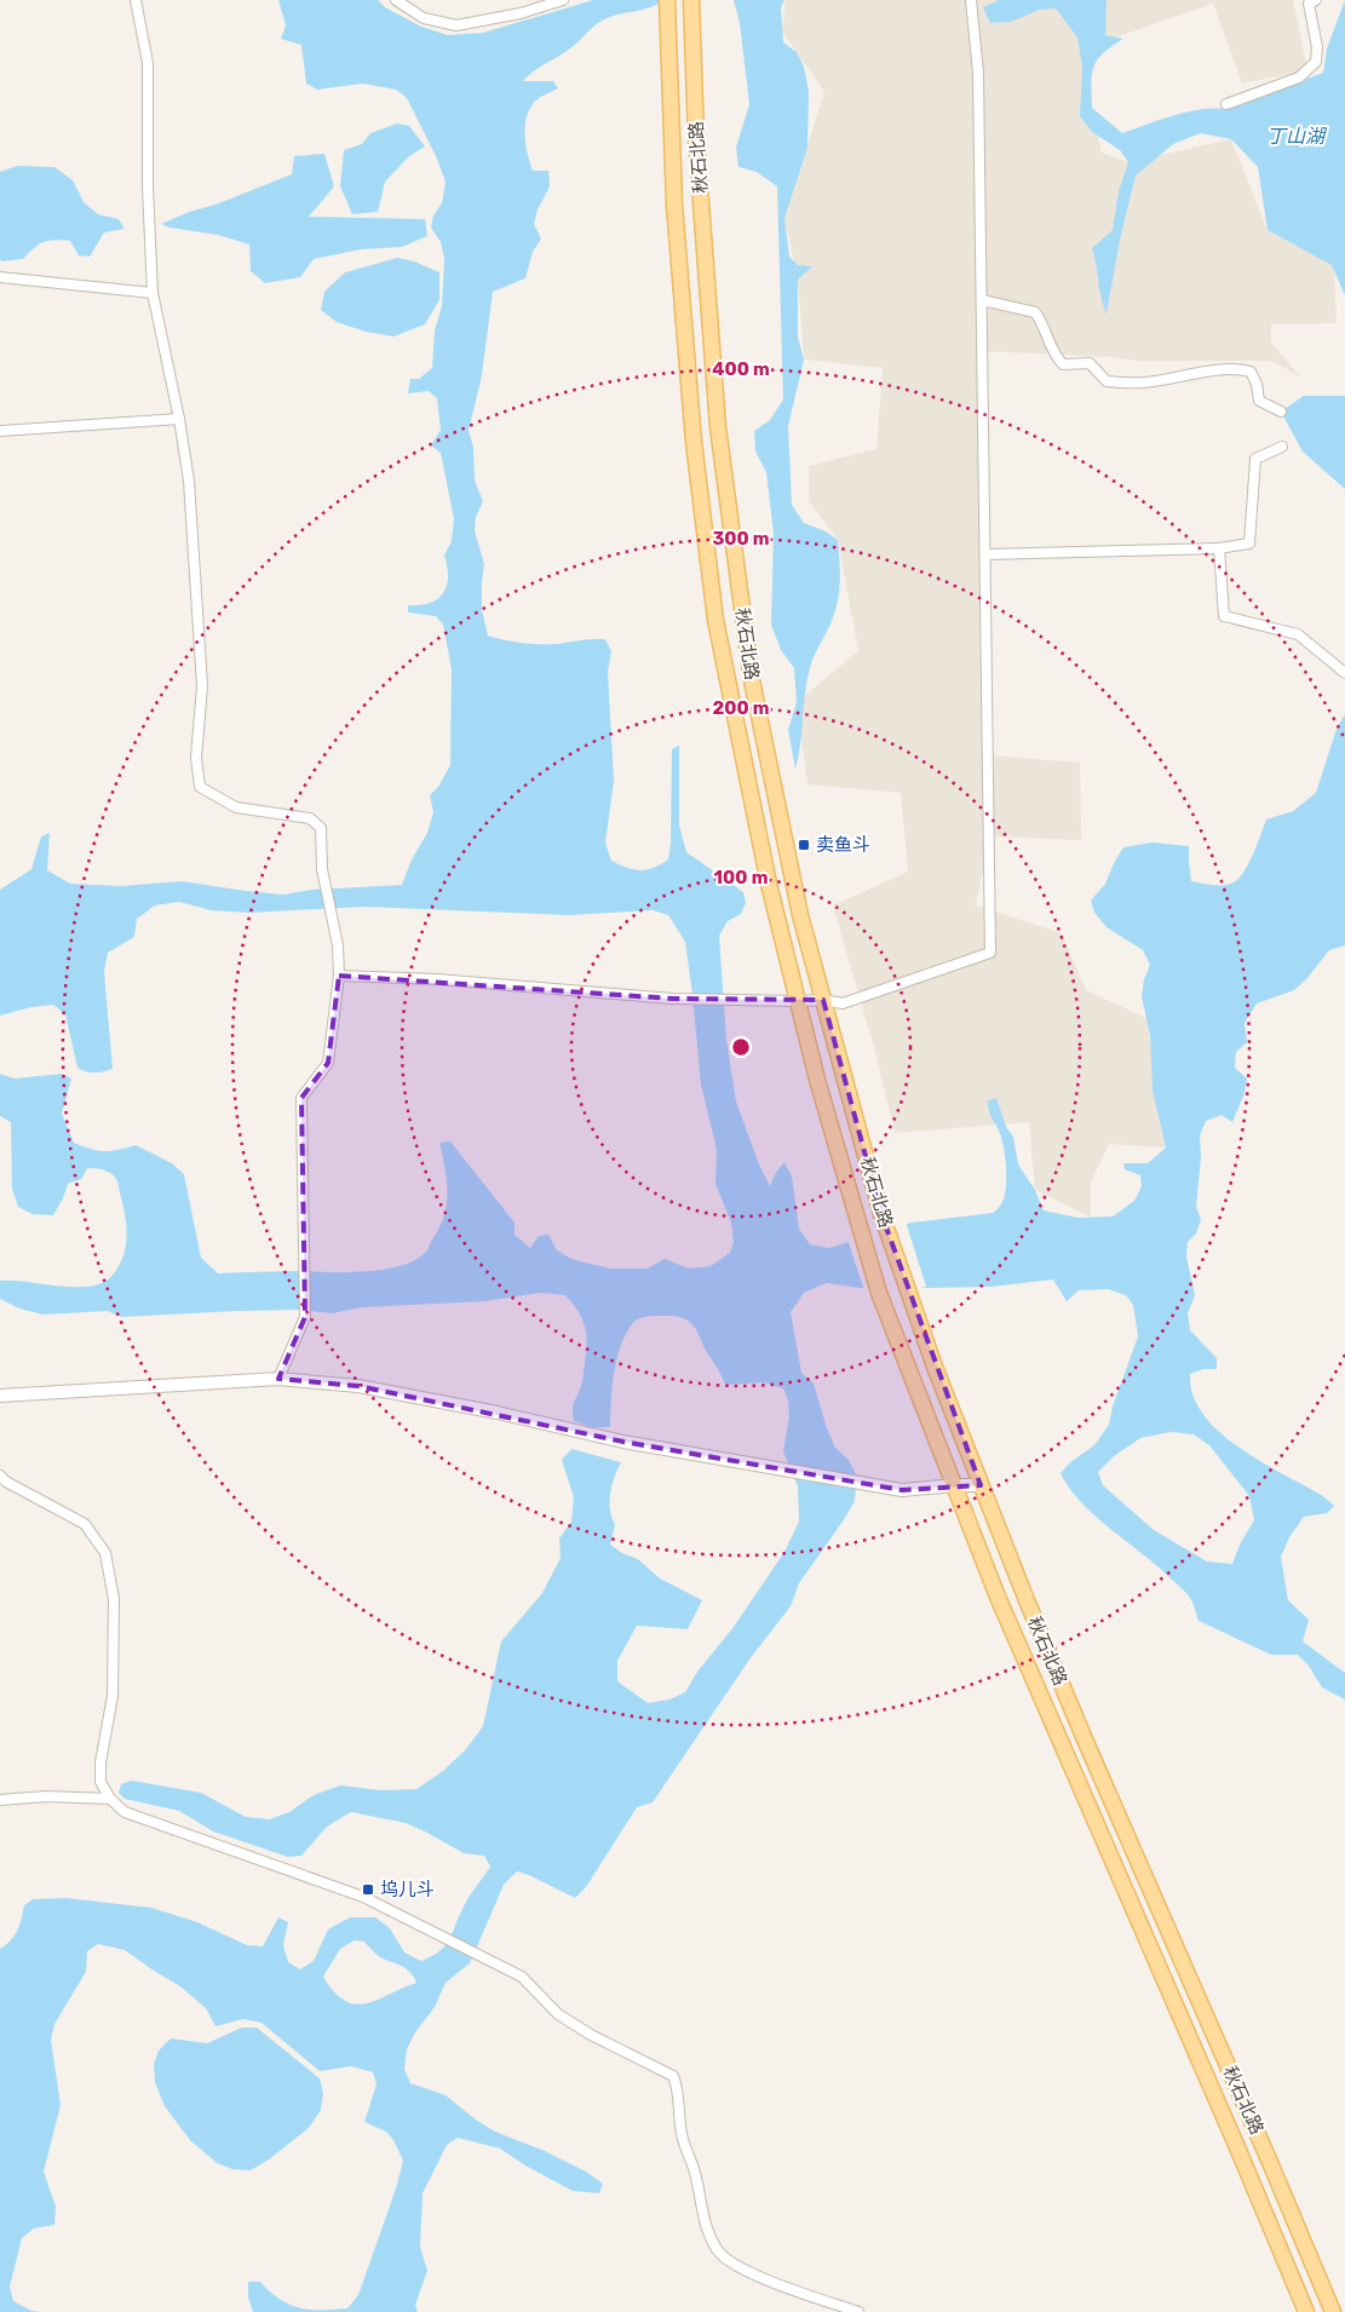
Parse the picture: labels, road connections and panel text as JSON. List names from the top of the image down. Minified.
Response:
{"streets":{"main road":["秋石北路"]},"water":["丁山湖"],"places":{"transit":["卖鱼斗","坞儿斗"]},"rings":["400 m","300 m","200 m","100 m"]}
